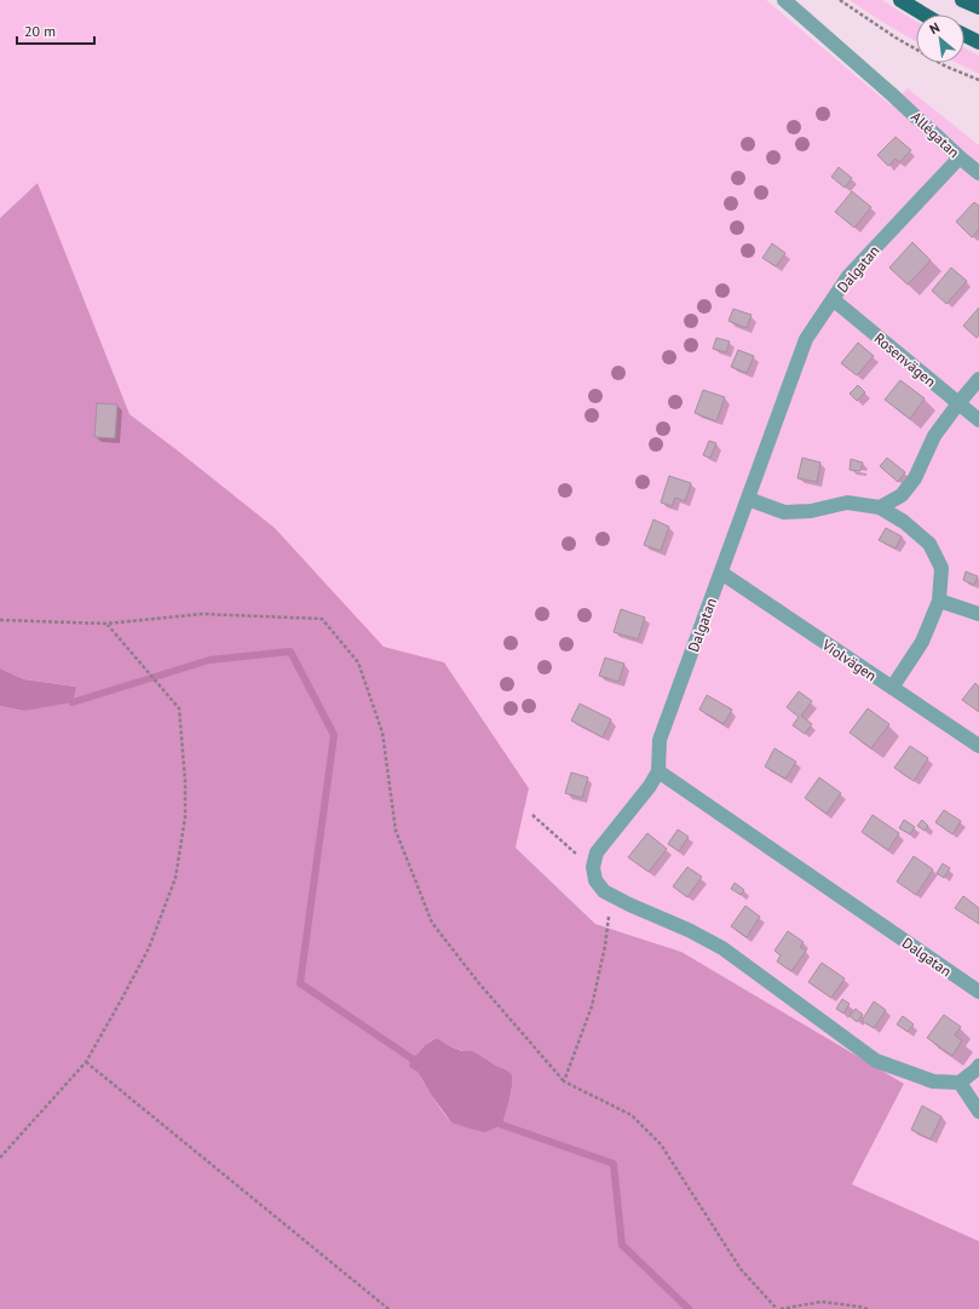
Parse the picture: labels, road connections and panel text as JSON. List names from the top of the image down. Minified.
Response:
{"streets":{"street":["Allégatan","Dalgatan","Rosenvägen","Violvägen"]},"crossings":[["Allégatan","Dalgatan"],["Dalgatan","Rosenvägen"],["Dalgatan","Violvägen"]],"scale_bar":"20 m","north":"top left"}
